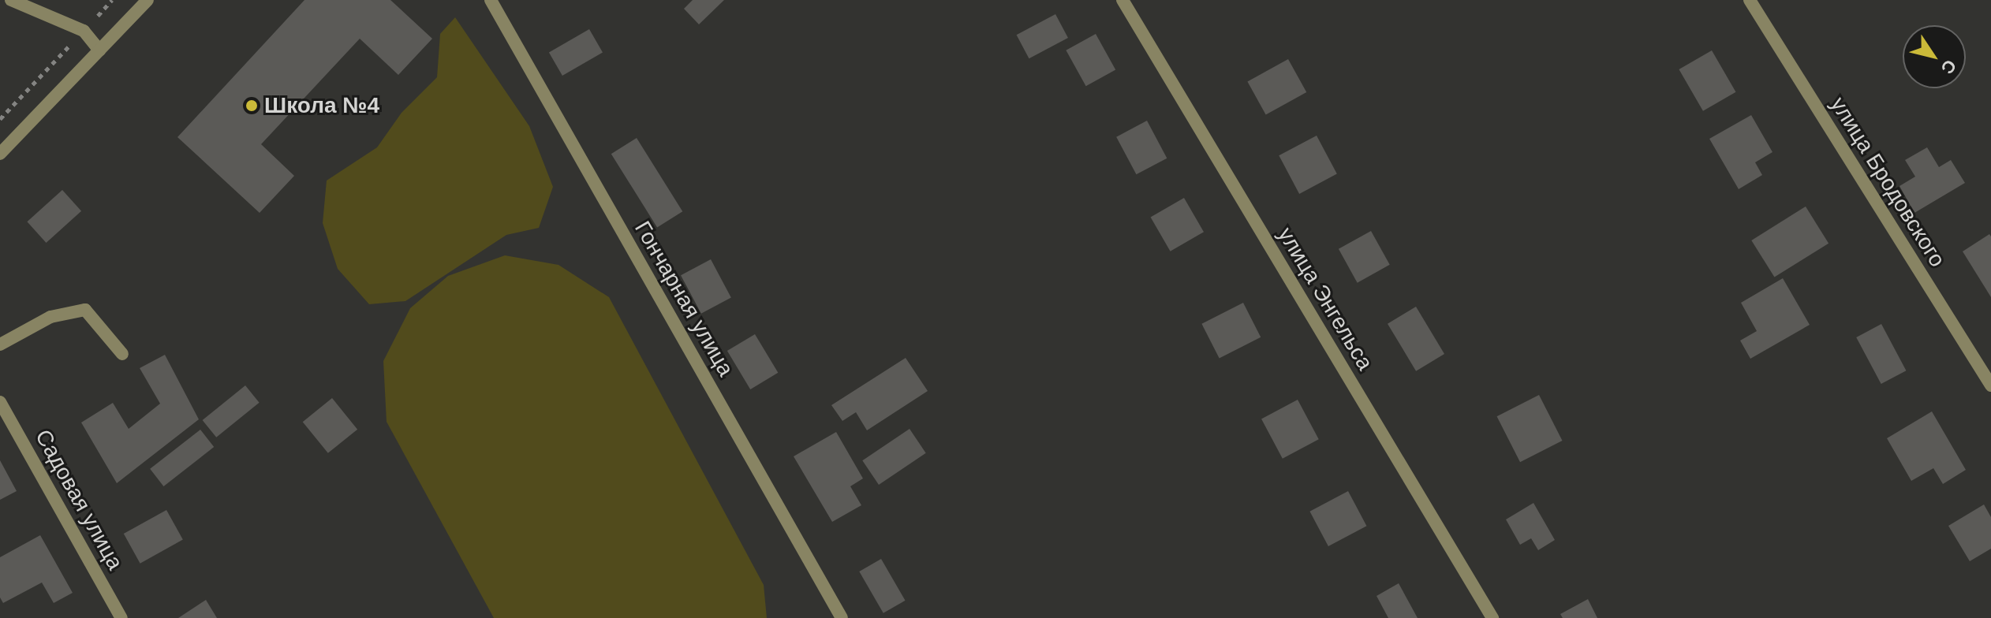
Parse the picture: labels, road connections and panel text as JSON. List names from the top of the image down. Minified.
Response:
{"streets":{"street":["улица Бродовского","Гончарная улица","улица Энгельса","Садовая улица"]},"places":["Школа №4"],"north":"bottom right"}
